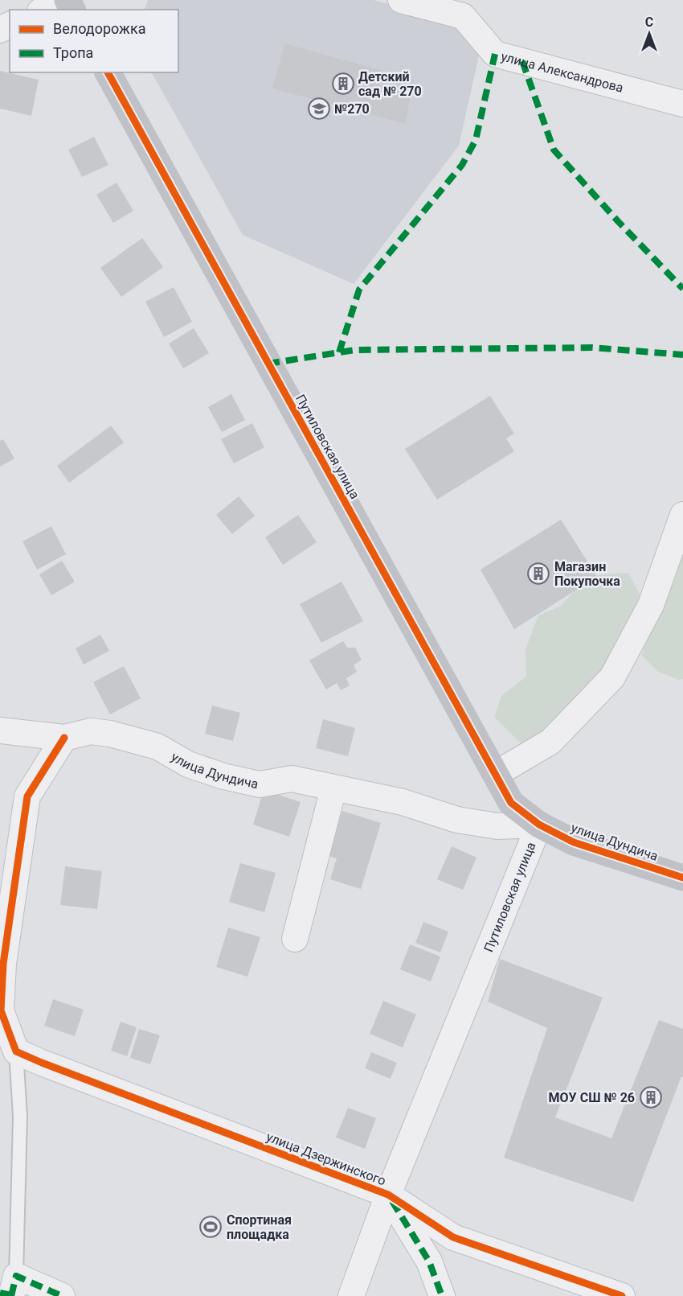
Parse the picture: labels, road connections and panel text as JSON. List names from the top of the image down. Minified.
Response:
{"streets":{"street":["улица Александрова","Путиловская улица","улица Дундича","улица Дзержинского"]},"crossings":[["Путиловская улица","улица Дундича"],["Путиловская улица","улица Дзержинского"]],"places":{"building":["Детский сад № 270","Магазин Покупочка","МОУ СШ № 26"],"school or university":["№270"],"sports":["Спортиная площадка"]},"legend":["Велодорожка","Тропа"],"north":"top"}
